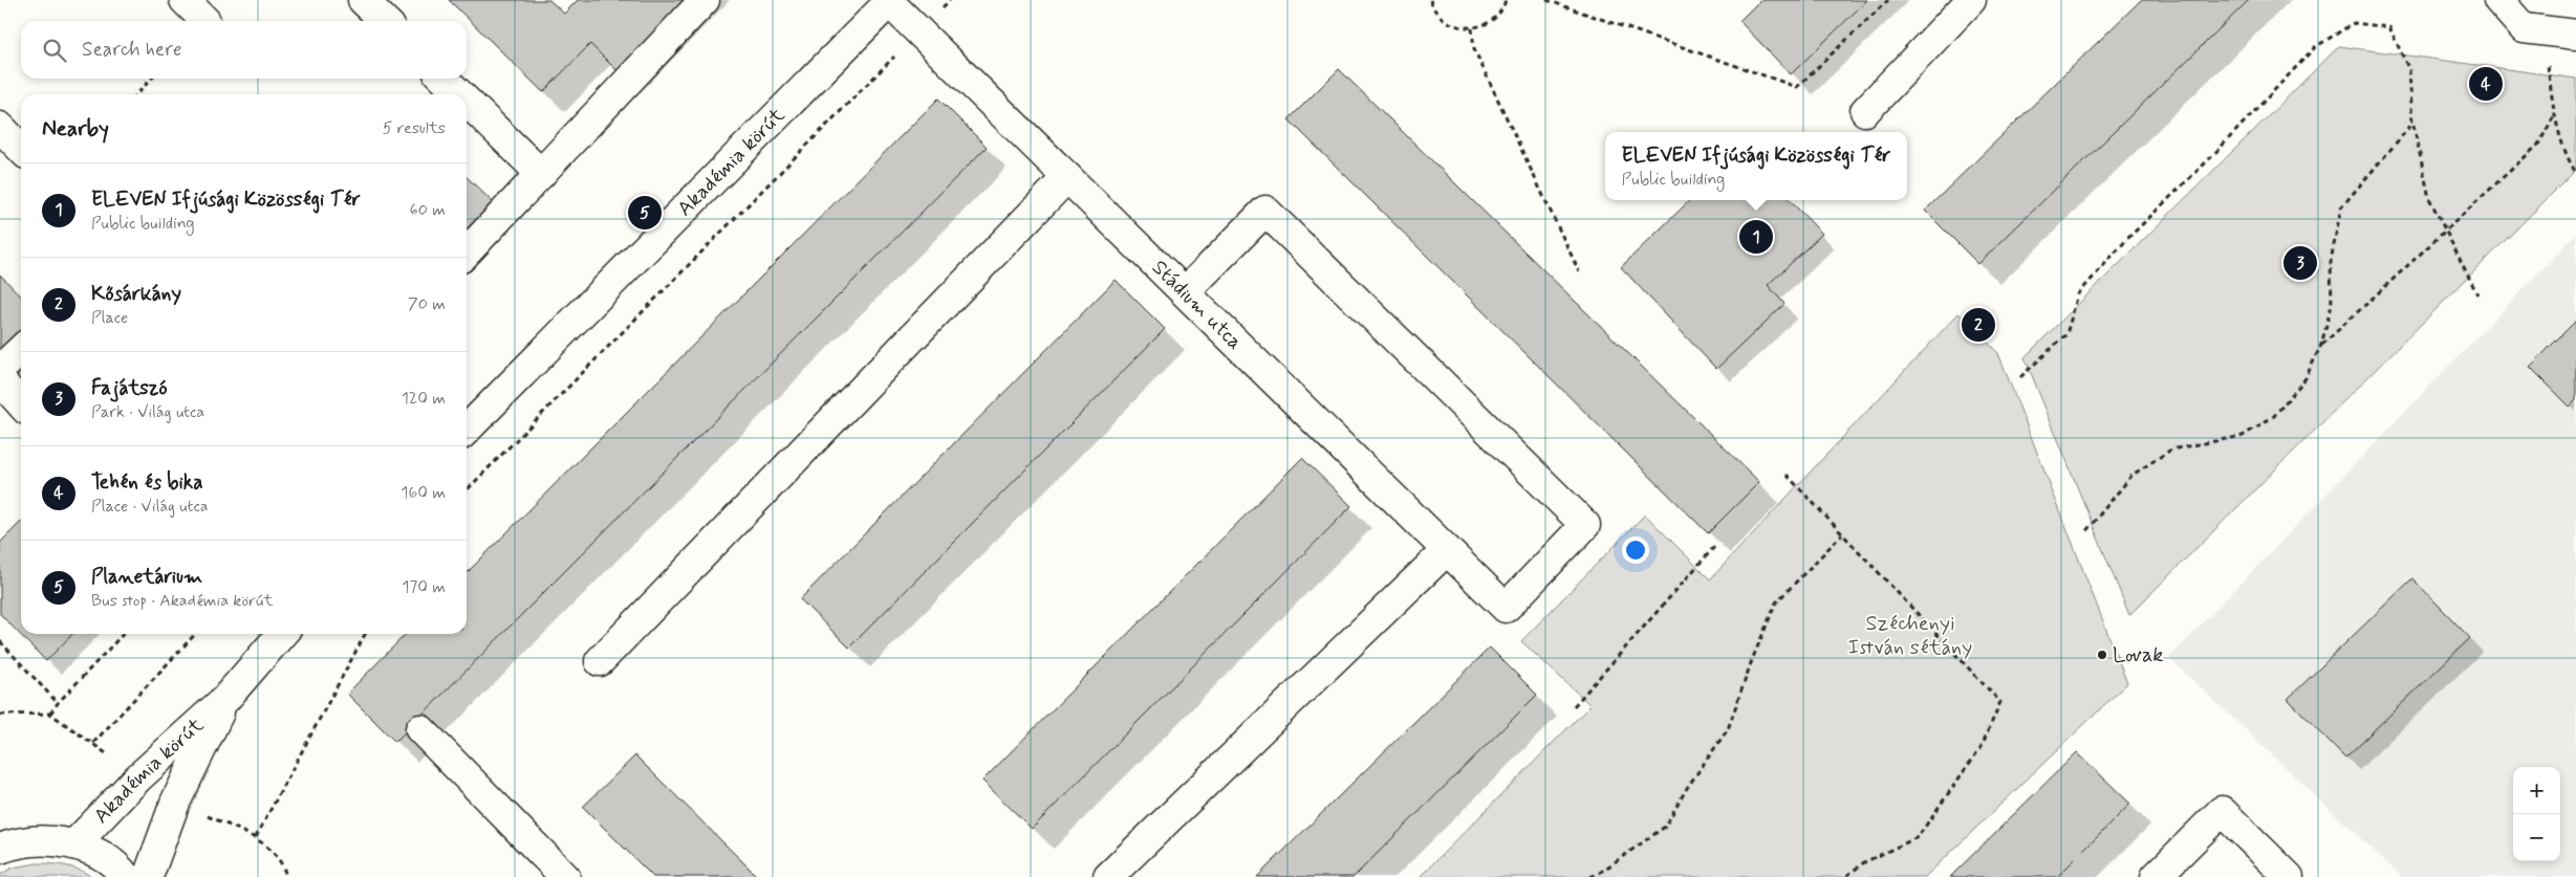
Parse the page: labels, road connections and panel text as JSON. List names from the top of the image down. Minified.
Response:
{"streets":{"street":["Akadémia körút","Stádium utca"]},"crossings":[["Akadémia körút","Stádium utca"]],"parks":["Széchenyi István sétány"],"places":["Lovak"],"page":{"search":"Search here","pins":["4","5","1","3","2"],"heading":["Nearby","5 results"],"popup":["ELEVEN Ifjúsági Közösségi Tér","Public building"],"list":[{"mark":"1","name":"ELEVEN Ifjúsági Közösségi Tér","note":"Public building","value":"60 m"},{"mark":"2","name":"Kősárkány","note":"Place","value":"70 m"},{"mark":"3","name":"Fajátszó","note":"Park · Világ utca","value":"120 m"},{"mark":"4","name":"Tehén és bika","note":"Place · Világ utca","value":"160 m"},{"mark":"5","name":"Planetárium","note":"Bus stop · Akadémia körút","value":"170 m"}],"map_buttons":["+","−"]}}
